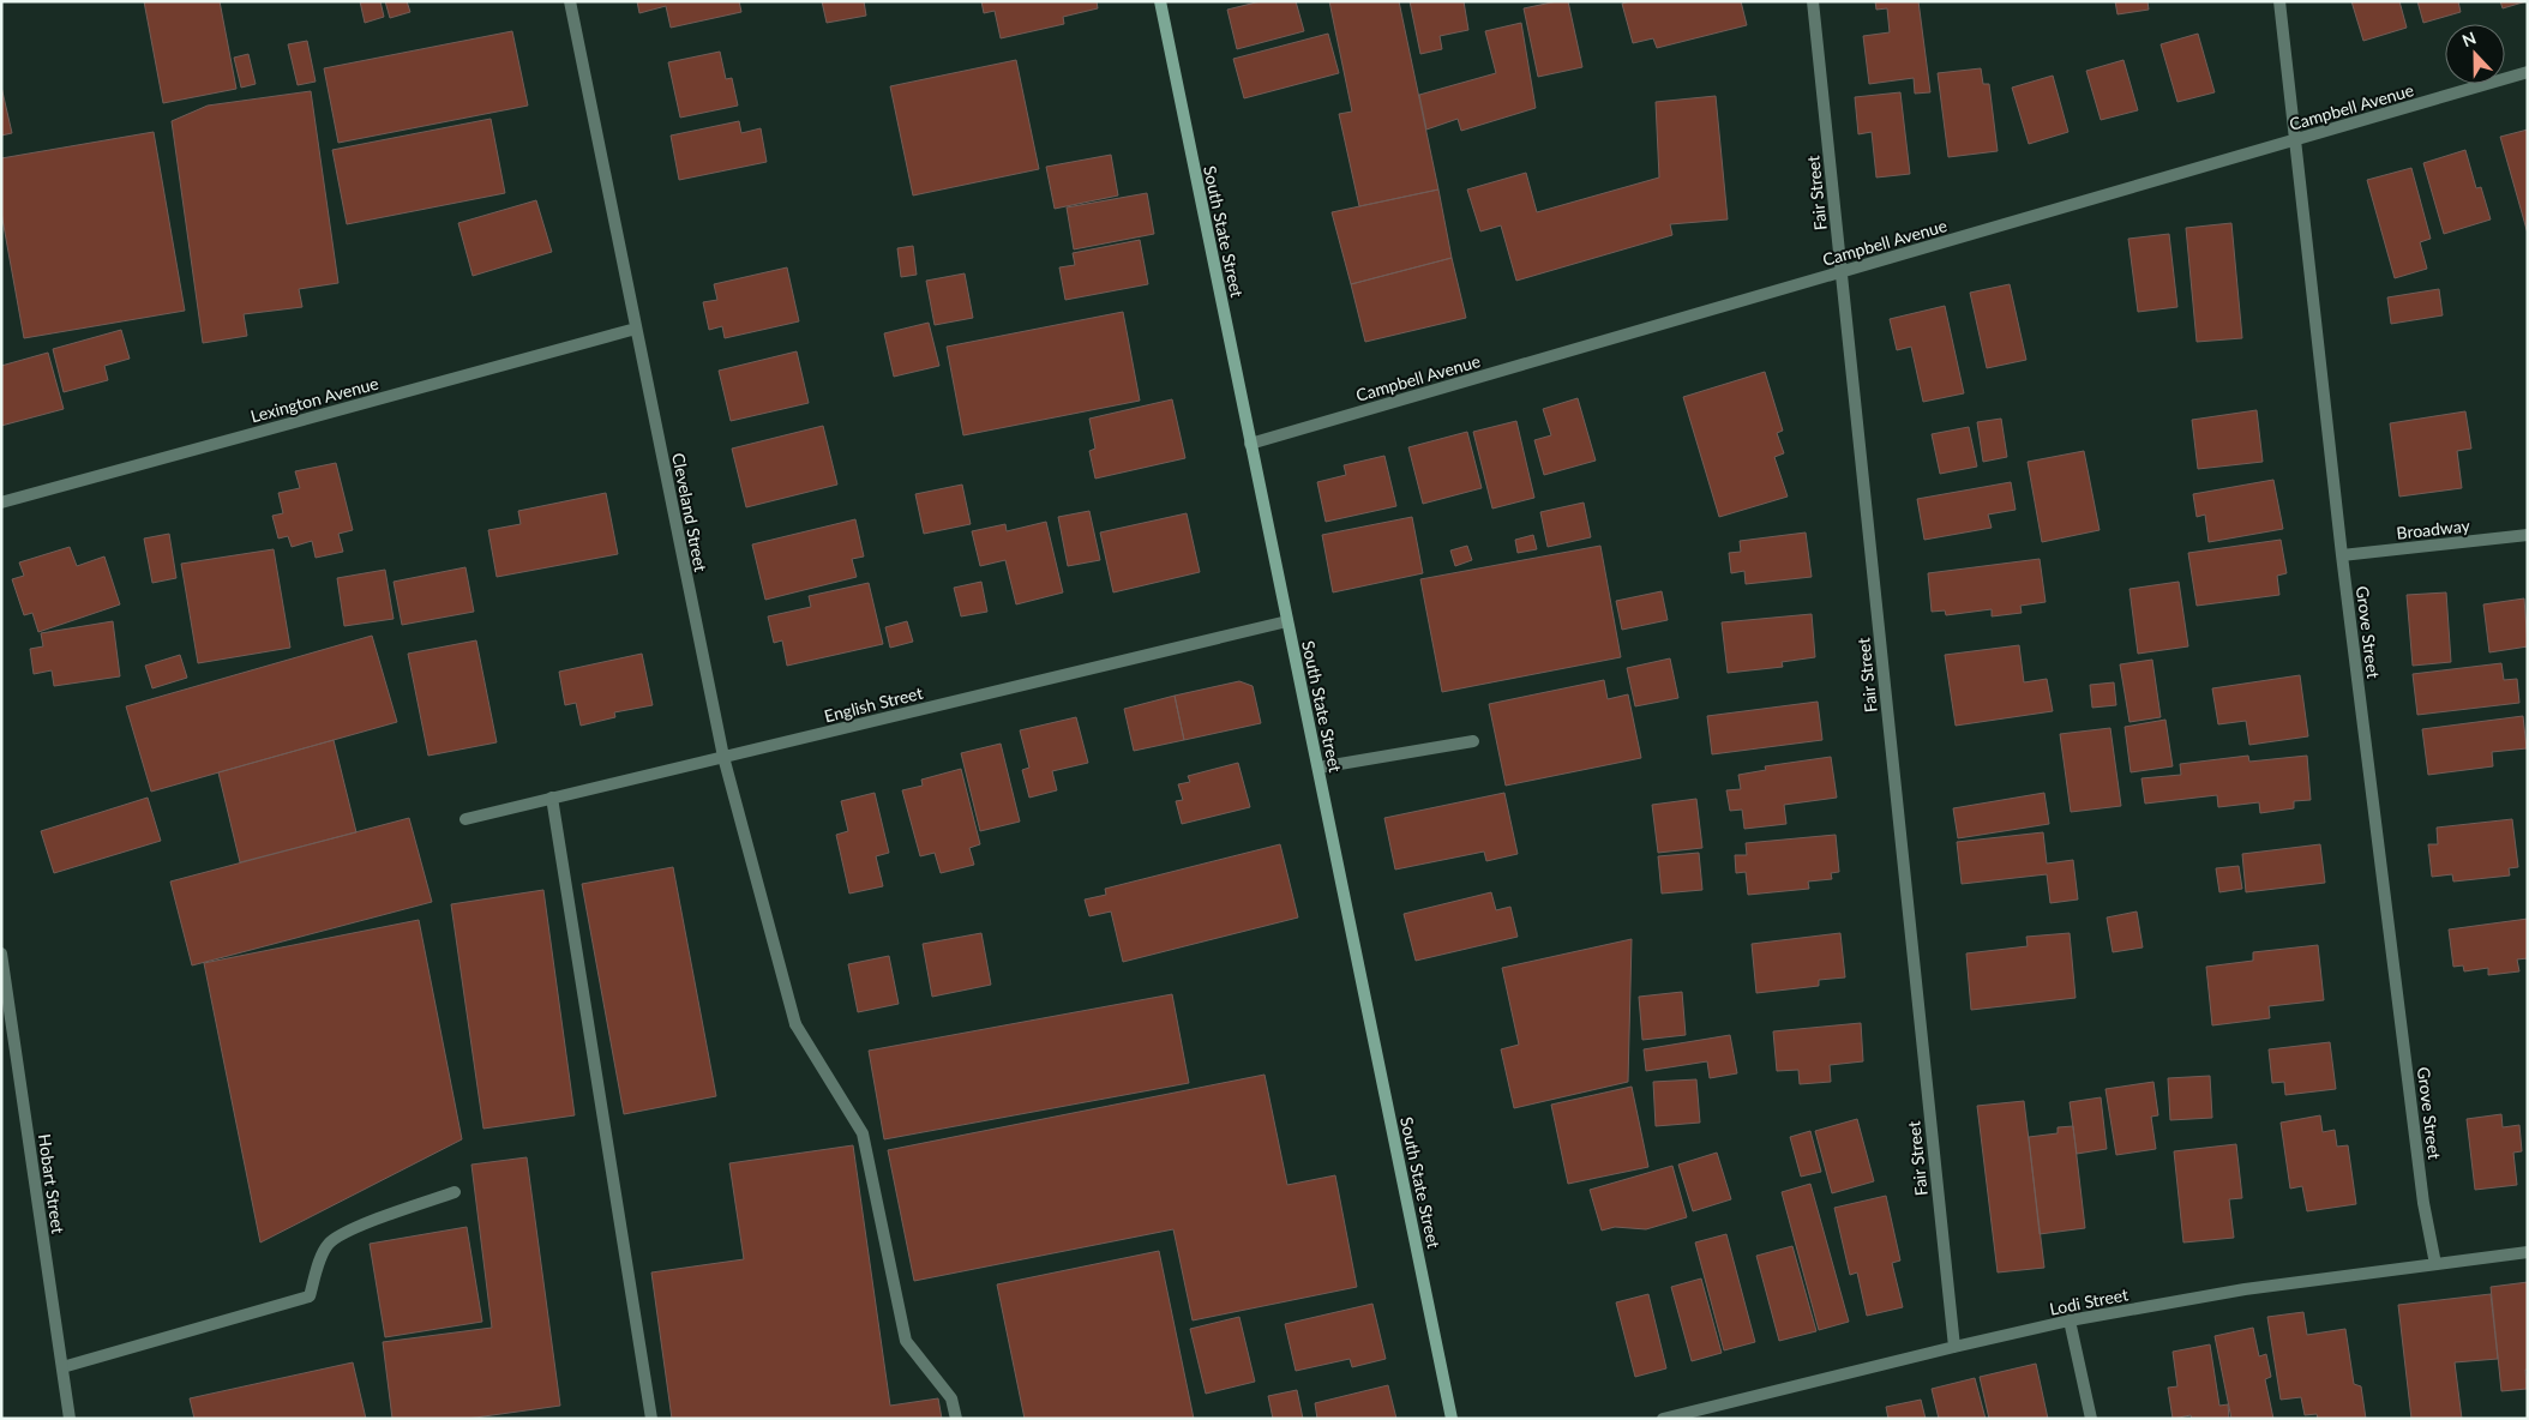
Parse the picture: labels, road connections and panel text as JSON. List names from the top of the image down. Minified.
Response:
{"streets":{"street":["Campbell Avenue","Fair Street","South State Street","Lexington Avenue","Cleveland Street","Broadway","Grove Street","English Street","Hobart Street","Lodi Street"]},"crossings":[["Campbell Avenue","Fair Street"],["Campbell Avenue","South State Street"],["Campbell Avenue","Grove Street"],["Fair Street","Lodi Street"],["South State Street","English Street"],["Lexington Avenue","Cleveland Street"],["Cleveland Street","English Street"],["Broadway","Grove Street"],["Grove Street","Lodi Street"]],"north":"top"}
